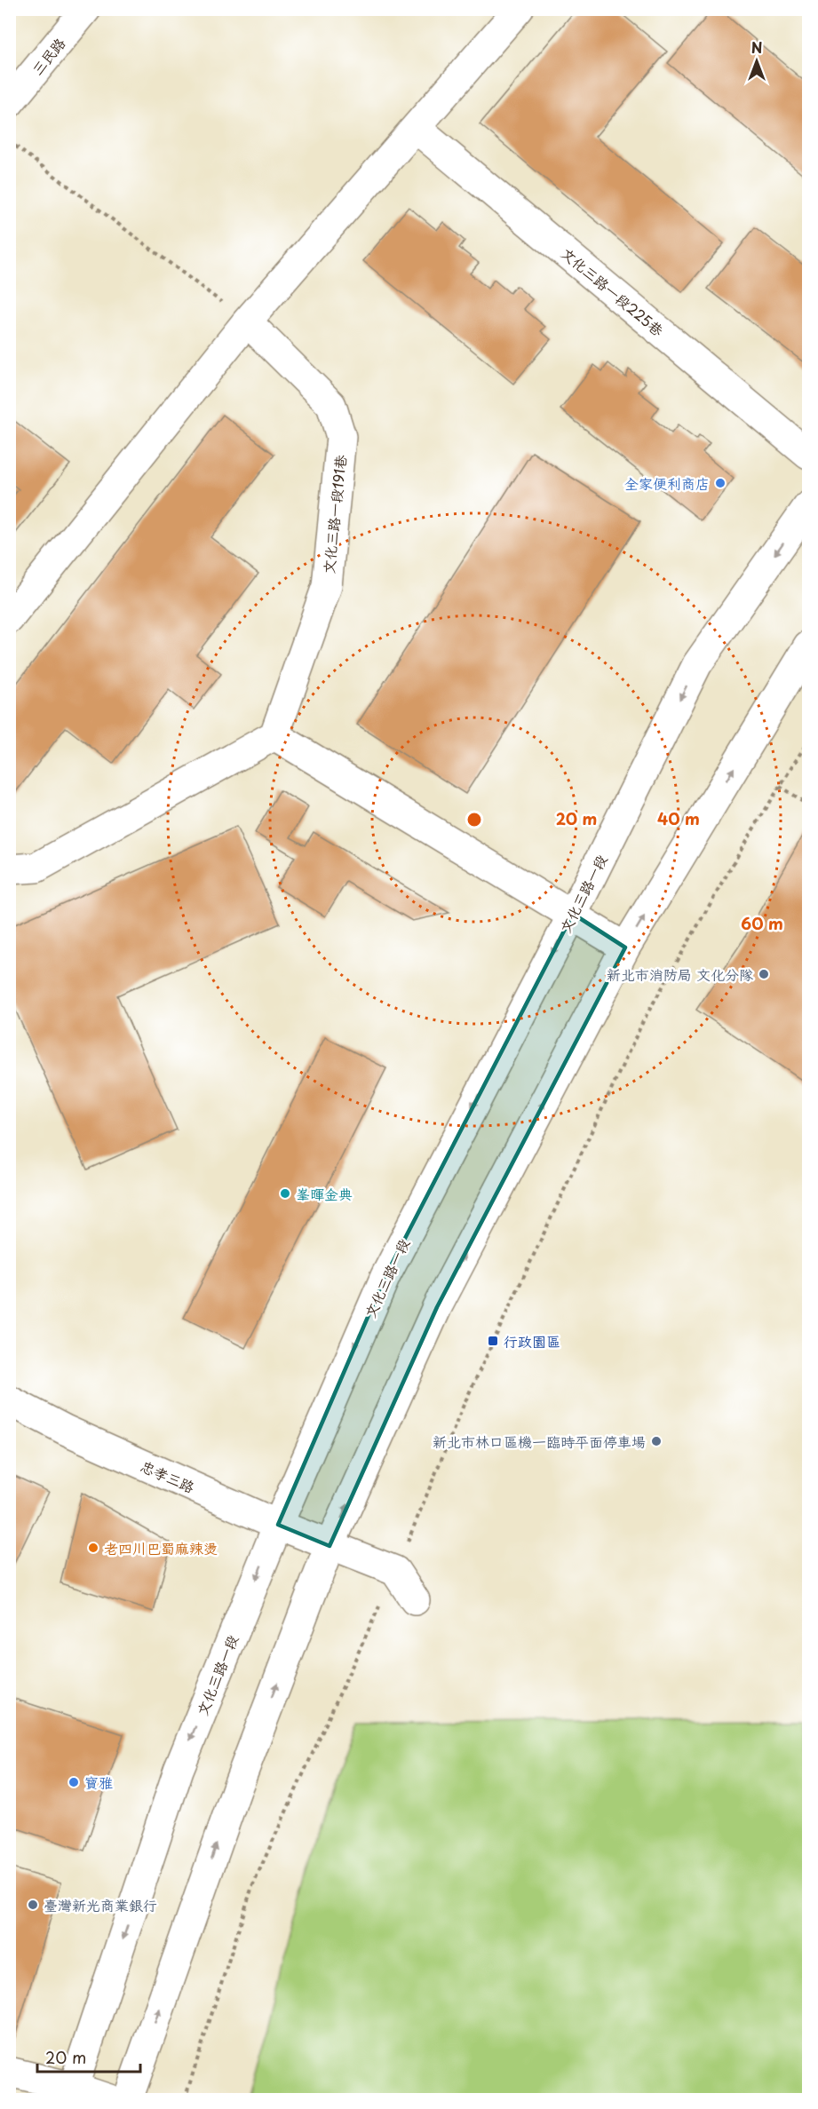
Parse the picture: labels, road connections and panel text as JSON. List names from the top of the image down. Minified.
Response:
{"streets":{"street":["三民路","文化三路一段225巷","文化三路一段191巷","文化三路一段","忠孝三路"]},"crossings":[["文化三路一段","忠孝三路"]],"places":{"other":["全家便利商店","新北市消防局 文化分隊","峯暉金典","新北市林口區機一臨時平面停車場","老四川巴蜀麻辣燙","寶雅","臺灣新光商業銀行"],"transit":["行政園區"]},"scale_bar":"20 m","north":"top","rings":["20 m","40 m","60 m"]}
